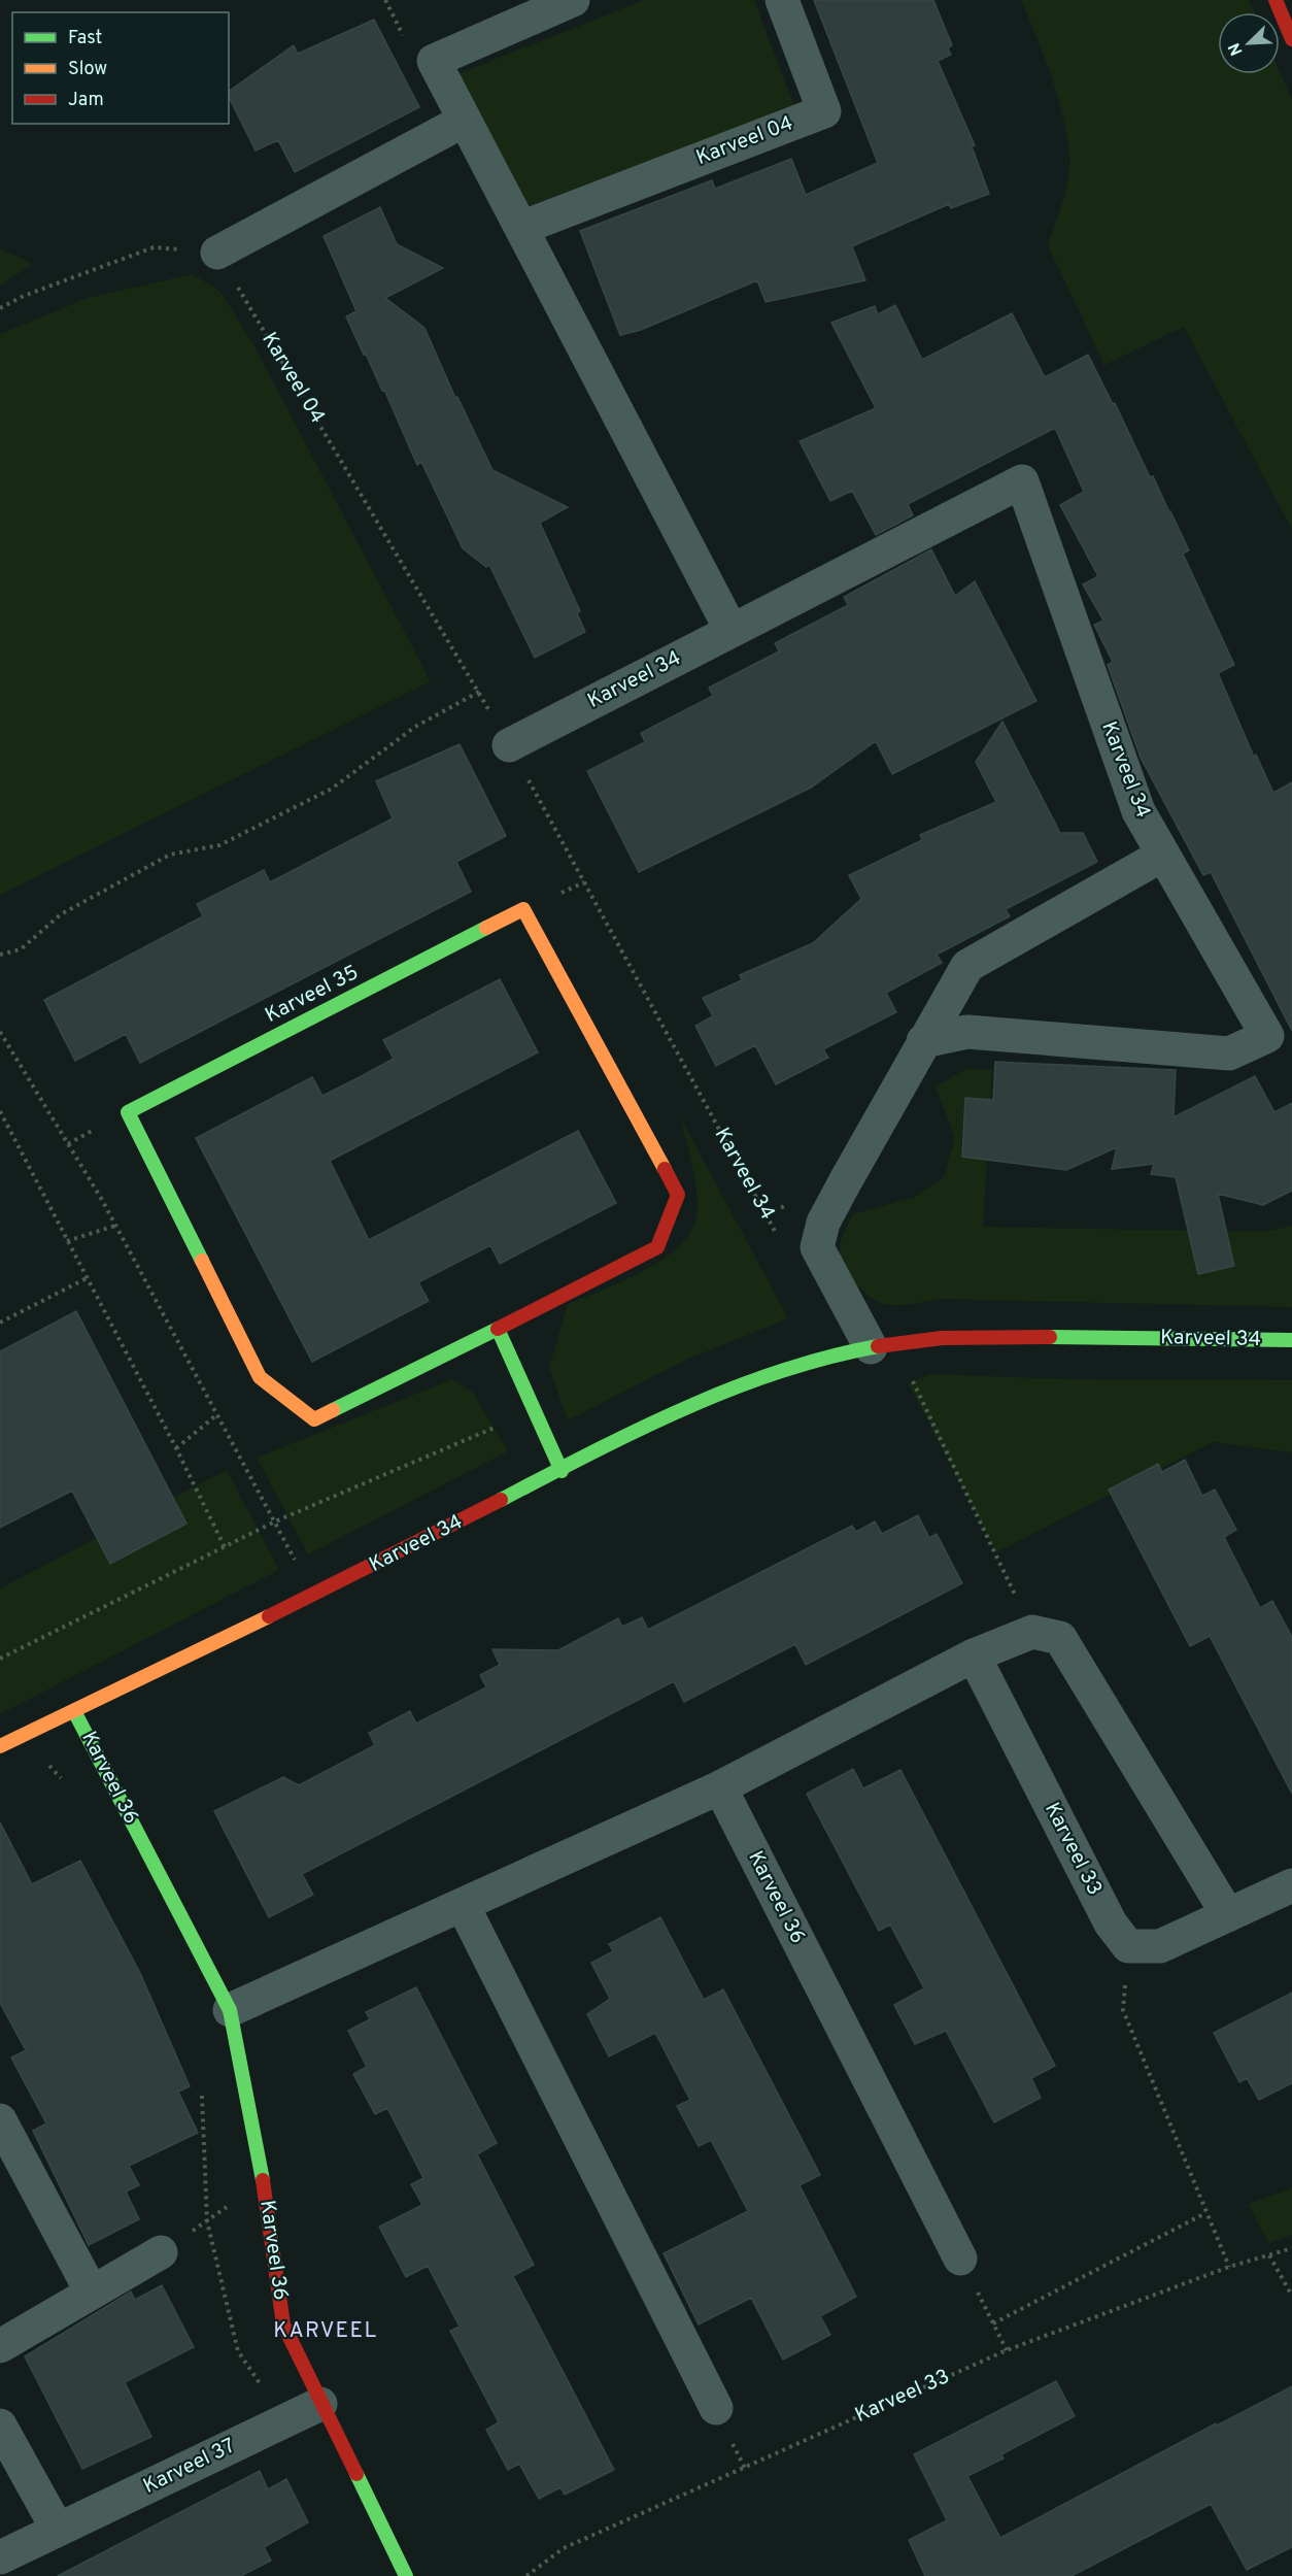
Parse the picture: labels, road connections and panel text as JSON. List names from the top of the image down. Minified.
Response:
{"streets":{"street":["Karveel 04","Karveel 34","Karveel 35","Karveel 36","Karveel 33","Karveel 37"]},"crossings":[["Karveel 04","Karveel 34"],["Karveel 34","Karveel 36"],["Karveel 36","Karveel 37"]],"districts":["KARVEEL"],"legend":["Fast","Slow","Jam"],"north":"bottom left"}
